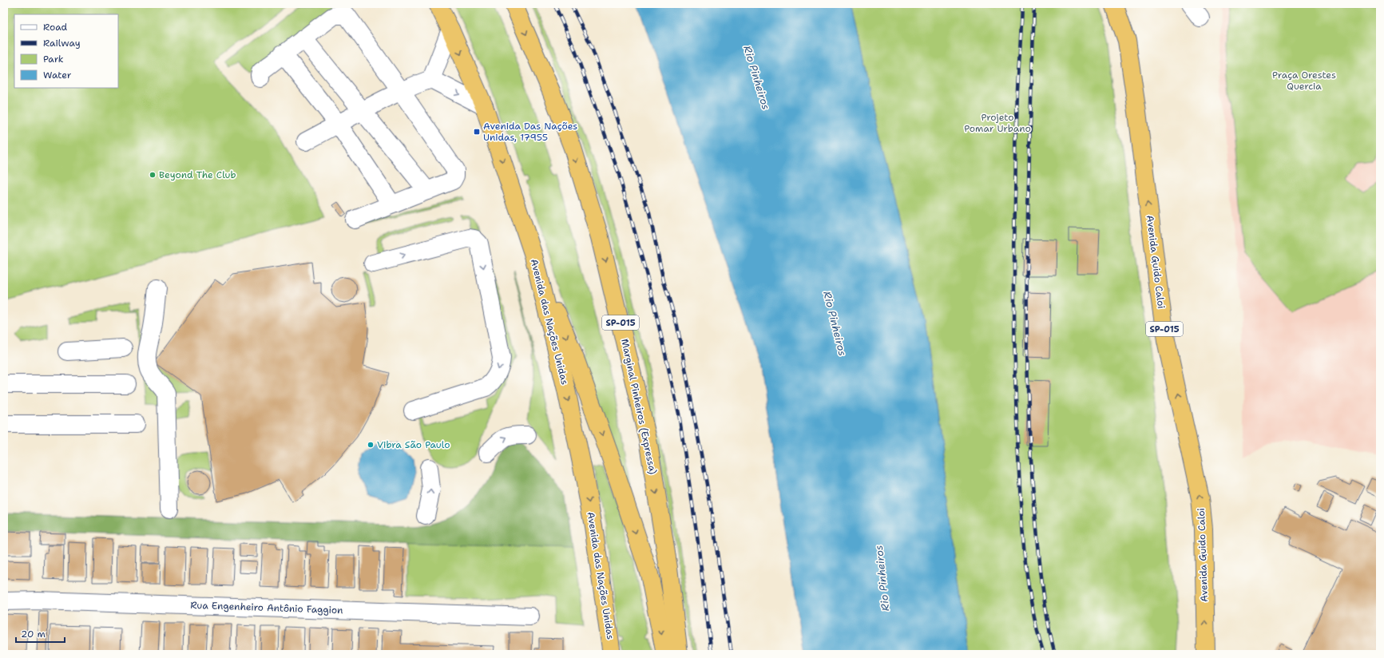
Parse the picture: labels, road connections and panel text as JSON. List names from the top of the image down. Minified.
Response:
{"streets":{"highway":["Avenida Guido Caloi","Avenida das Nações Unidas","SP-015","Marginal Pinheiros (Expressa)"],"street":["Rua Engenheiro Antônio Faggion"]},"one_way":["Avenida Guido Caloi"],"water":["Rio Pinheiros"],"parks":["Praça Orestes Quercia","Projeto Pomar Urbano"],"places":{"transit":["Avenida Das Nações Unidas, 17955"],"other":["Beyond The Club","Vibra São Paulo"]},"legend":["Road","Railway","Park","Water"],"scale_bar":"20 m"}
